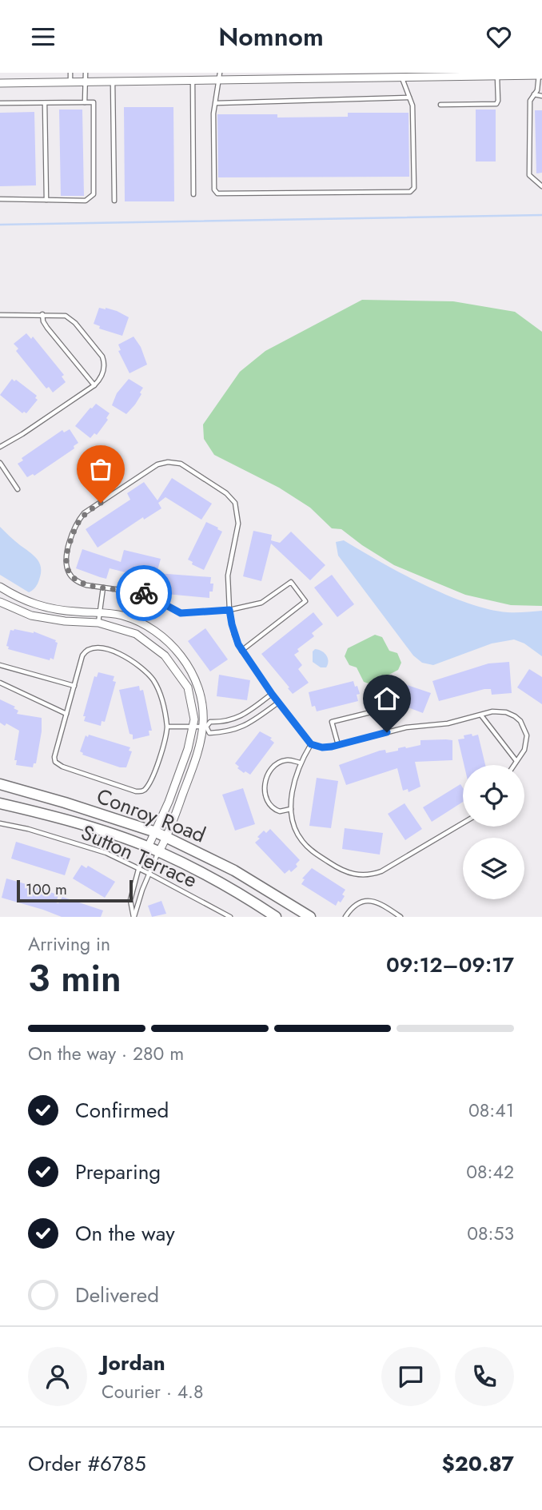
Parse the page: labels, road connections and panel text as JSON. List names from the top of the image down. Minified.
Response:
{"streets":{"main road":["Conroy Road"],"lane":["Sutton Terrace"]},"scale_bar":"100 m","page":{"header":"Nomnom","scale":"100 m","heading":["3 min","Arriving in","09:12–09:17"],"panel":["Jordan","Courier · 4.8","Order #6785","$20.87"],"bar":"On the way · 280 m","list":[["Confirmed","08:41"],["Preparing","08:42"],["On the way","08:53"],"Delivered"]}}
